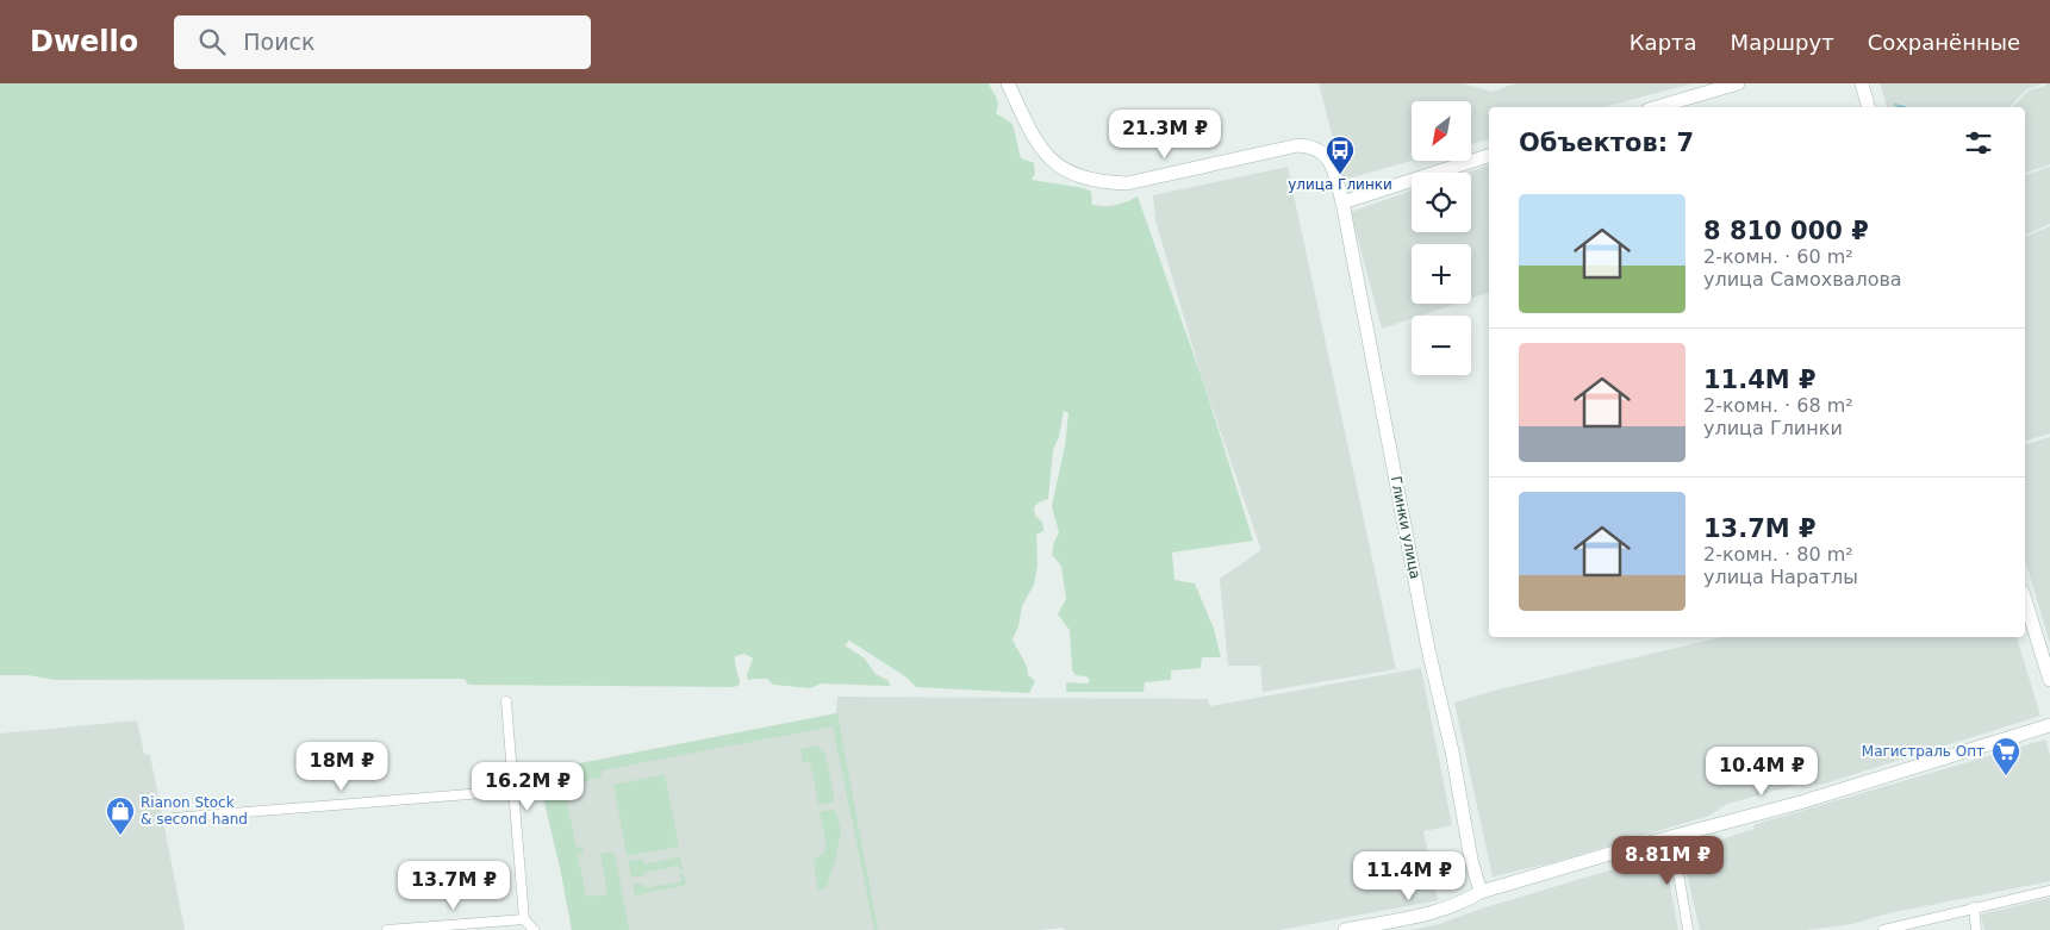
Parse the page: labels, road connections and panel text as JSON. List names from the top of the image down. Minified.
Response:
{"streets":{"main road":["Глинки улица"]},"places":{"bus stop":["улица Глинки"],"supermarket":["Магистраль Опт"],"shop":["Rianon Stock & second hand"]},"north":"bottom left","page":{"header":"Dwello","search":"Поиск","nav":["Карта","Маршрут","Сохранённые"],"map_buttons":["+","−"],"heading":"Объектов: 7","price":["21.3M ₽","18M ₽","10.4M ₽","16.2M ₽","8.81M ₽","11.4M ₽","13.7M ₽"],"list":[{"name":"8 810 000 ₽","note":"2-комн. · 60 m² · улица Самохвалова"},{"name":"11.4M ₽","note":"2-комн. · 68 m² · улица Глинки"},{"name":"13.7M ₽","note":"2-комн. · 80 m² · улица Наратлы"}]}}
